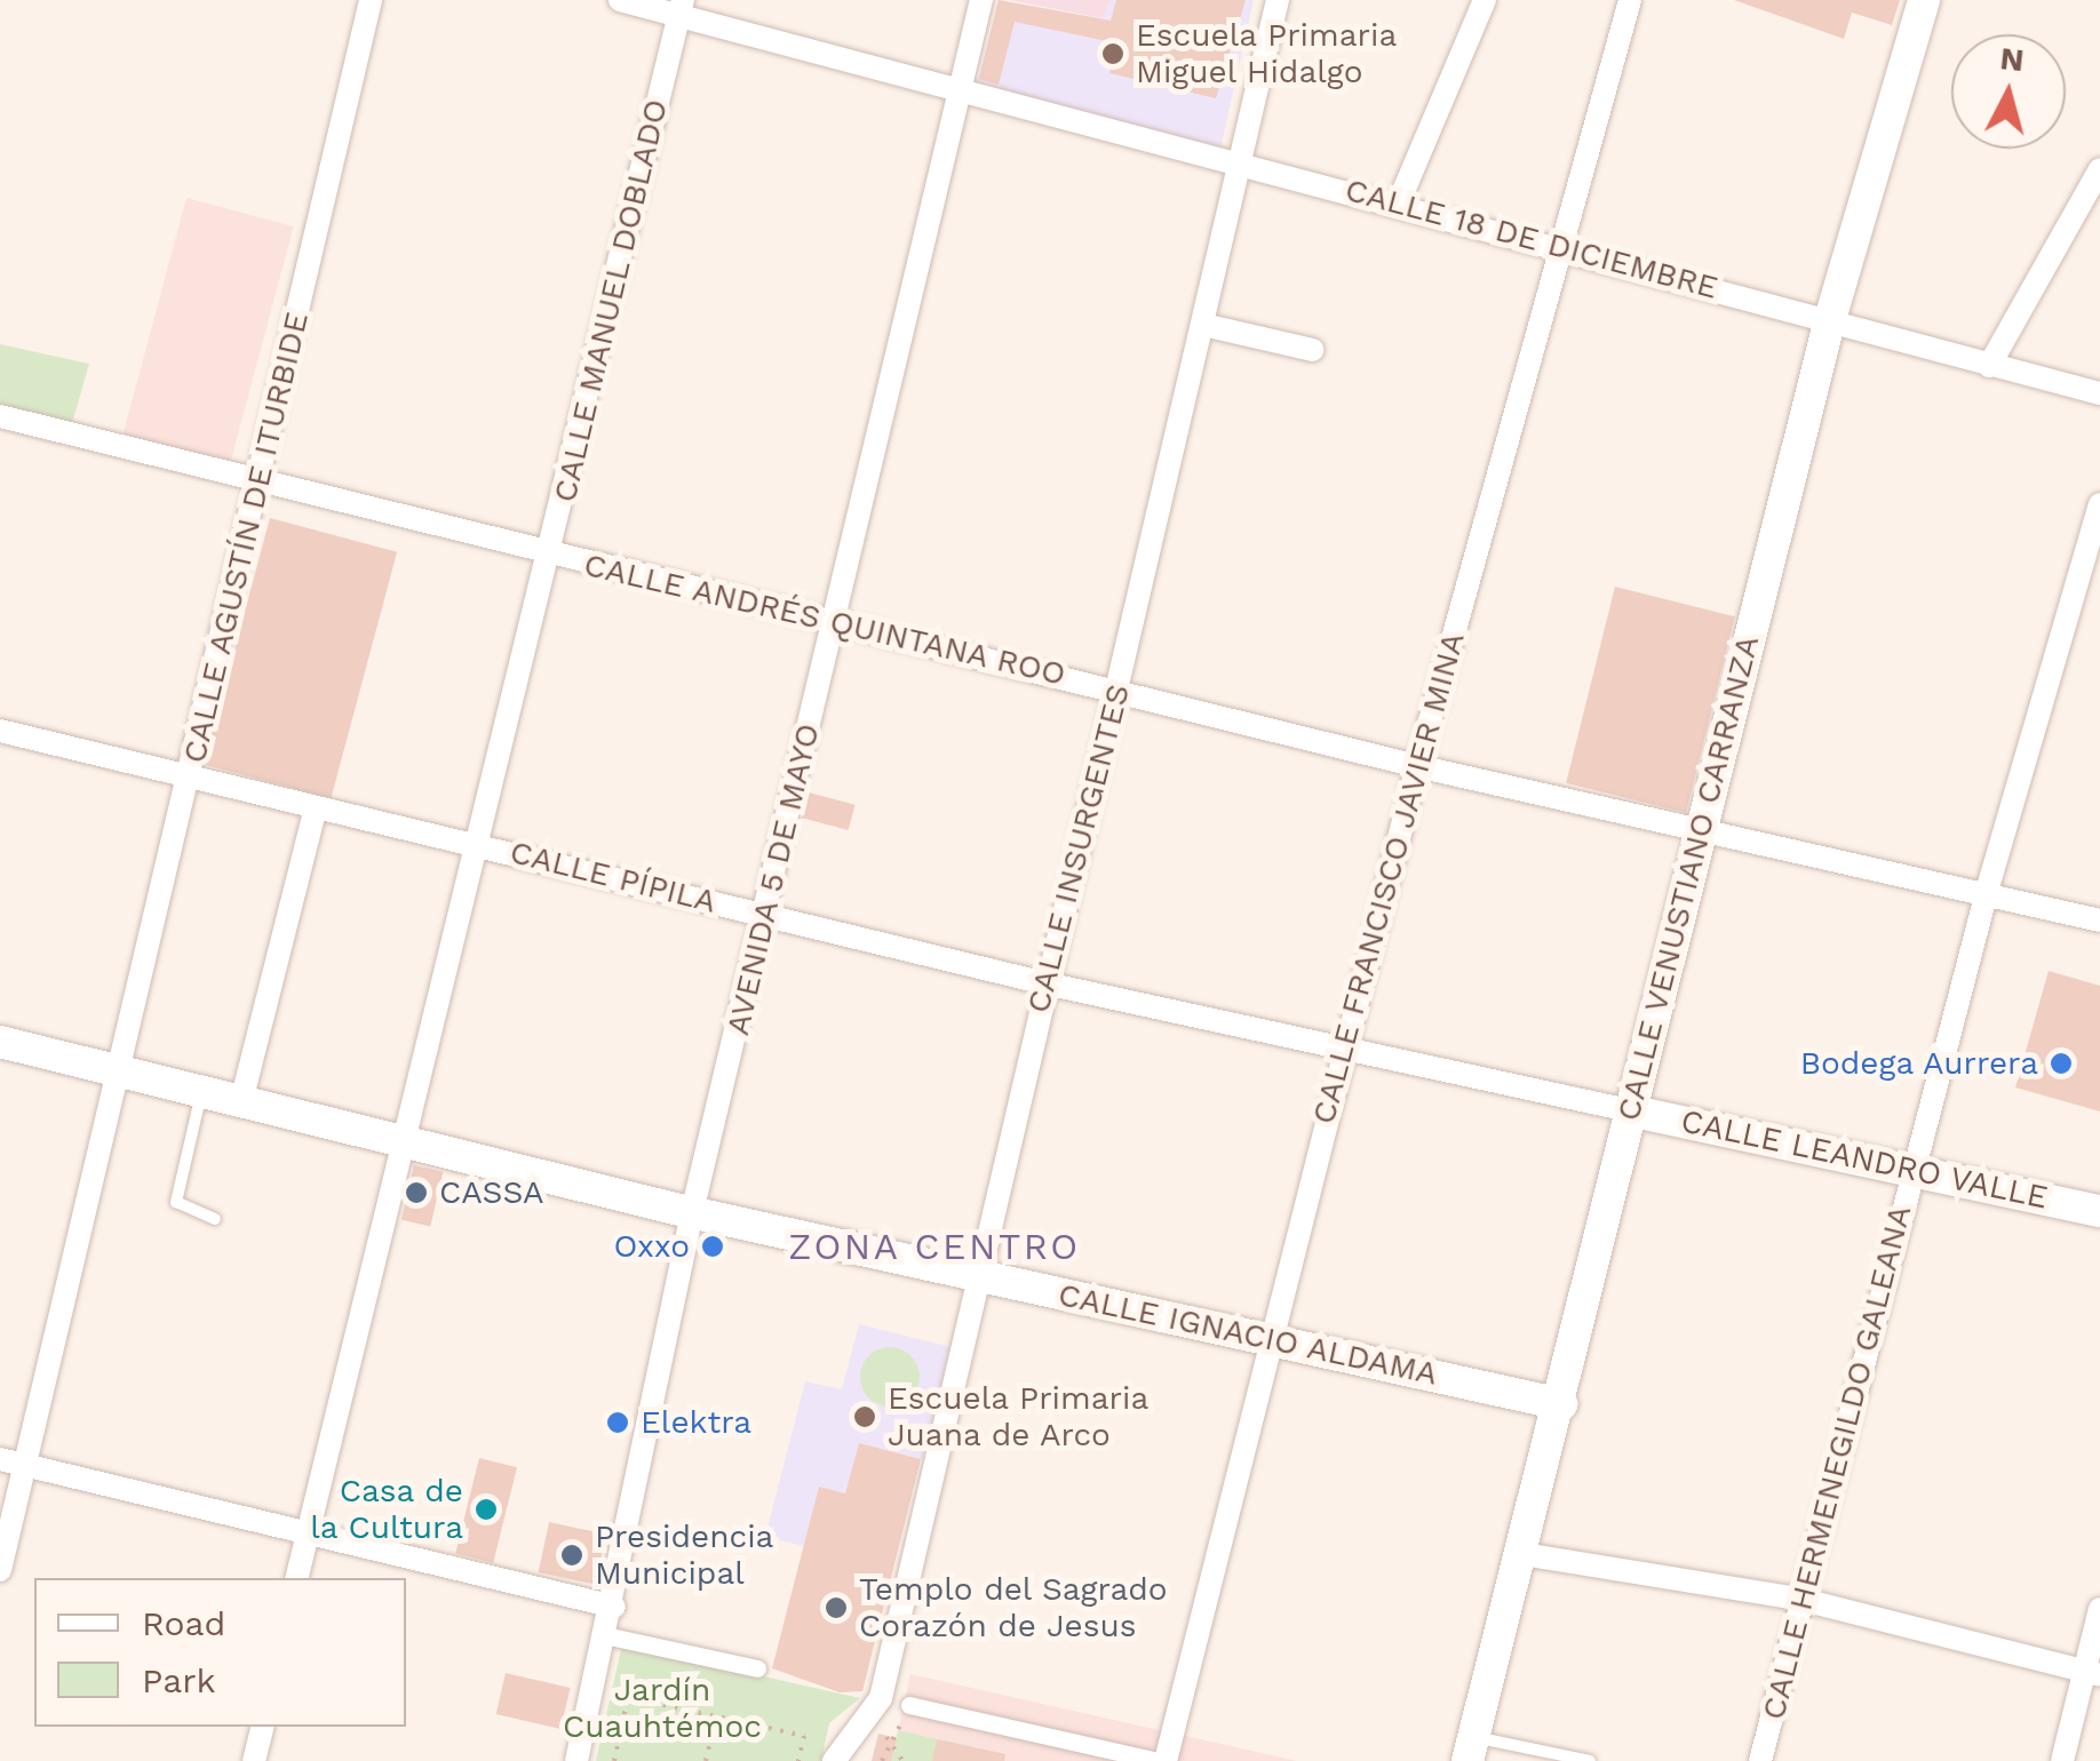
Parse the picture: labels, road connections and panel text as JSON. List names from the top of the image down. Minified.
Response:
{"streets":{"street":["CALLE 18 DE DICIEMBRE","CALLE MANUEL DOBLADO","CALLE AGUSTÍN DE ITURBIDE","CALLE ANDRÉS QUINTANA ROO","CALLE INSURGENTES","CALLE PÍPILA","CALLE FRANCISCO JAVIER MINA","CALLE VENUSTIANO CARRANZA","AVENIDA 5 DE MAYO","CALLE LEANDRO VALLE","CALLE IGNACIO ALDAMA","CALLE HERMENEGILDO GALEANA"]},"crossings":[["CALLE 18 DE DICIEMBRE","CALLE MANUEL DOBLADO"],["CALLE 18 DE DICIEMBRE","CALLE INSURGENTES"],["CALLE 18 DE DICIEMBRE","CALLE FRANCISCO JAVIER MINA"],["CALLE 18 DE DICIEMBRE","CALLE VENUSTIANO CARRANZA"],["CALLE 18 DE DICIEMBRE","AVENIDA 5 DE MAYO"],["CALLE MANUEL DOBLADO","CALLE ANDRÉS QUINTANA ROO"],["CALLE MANUEL DOBLADO","CALLE PÍPILA"],["CALLE MANUEL DOBLADO","CALLE IGNACIO ALDAMA"],["CALLE AGUSTÍN DE ITURBIDE","CALLE ANDRÉS QUINTANA ROO"],["CALLE AGUSTÍN DE ITURBIDE","CALLE PÍPILA"],["CALLE AGUSTÍN DE ITURBIDE","CALLE IGNACIO ALDAMA"],["CALLE ANDRÉS QUINTANA ROO","CALLE INSURGENTES"],["CALLE ANDRÉS QUINTANA ROO","CALLE FRANCISCO JAVIER MINA"],["CALLE ANDRÉS QUINTANA ROO","CALLE VENUSTIANO CARRANZA"],["CALLE ANDRÉS QUINTANA ROO","AVENIDA 5 DE MAYO"],["CALLE ANDRÉS QUINTANA ROO","CALLE HERMENEGILDO GALEANA"],["CALLE INSURGENTES","CALLE PÍPILA"],["CALLE INSURGENTES","CALLE IGNACIO ALDAMA"],["CALLE PÍPILA","CALLE FRANCISCO JAVIER MINA"],["CALLE PÍPILA","CALLE VENUSTIANO CARRANZA"],["CALLE PÍPILA","AVENIDA 5 DE MAYO"],["CALLE PÍPILA","CALLE LEANDRO VALLE"],["CALLE FRANCISCO JAVIER MINA","CALLE IGNACIO ALDAMA"],["CALLE VENUSTIANO CARRANZA","CALLE LEANDRO VALLE"],["CALLE VENUSTIANO CARRANZA","CALLE IGNACIO ALDAMA"],["AVENIDA 5 DE MAYO","CALLE IGNACIO ALDAMA"],["CALLE LEANDRO VALLE","CALLE HERMENEGILDO GALEANA"]],"districts":["ZONA CENTRO"],"parks":["Jardín Cuauhtémoc"],"places":["Escuela Primaria Miguel Hidalgo","Bodega Aurrera","CASSA","Oxxo","Escuela Primaria Juana de Arco","Elektra","Casa de la Cultura","Presidencia Municipal","Templo del Sagrado Corazón de Jesus"],"legend":["Road","Park"],"north":"top"}
